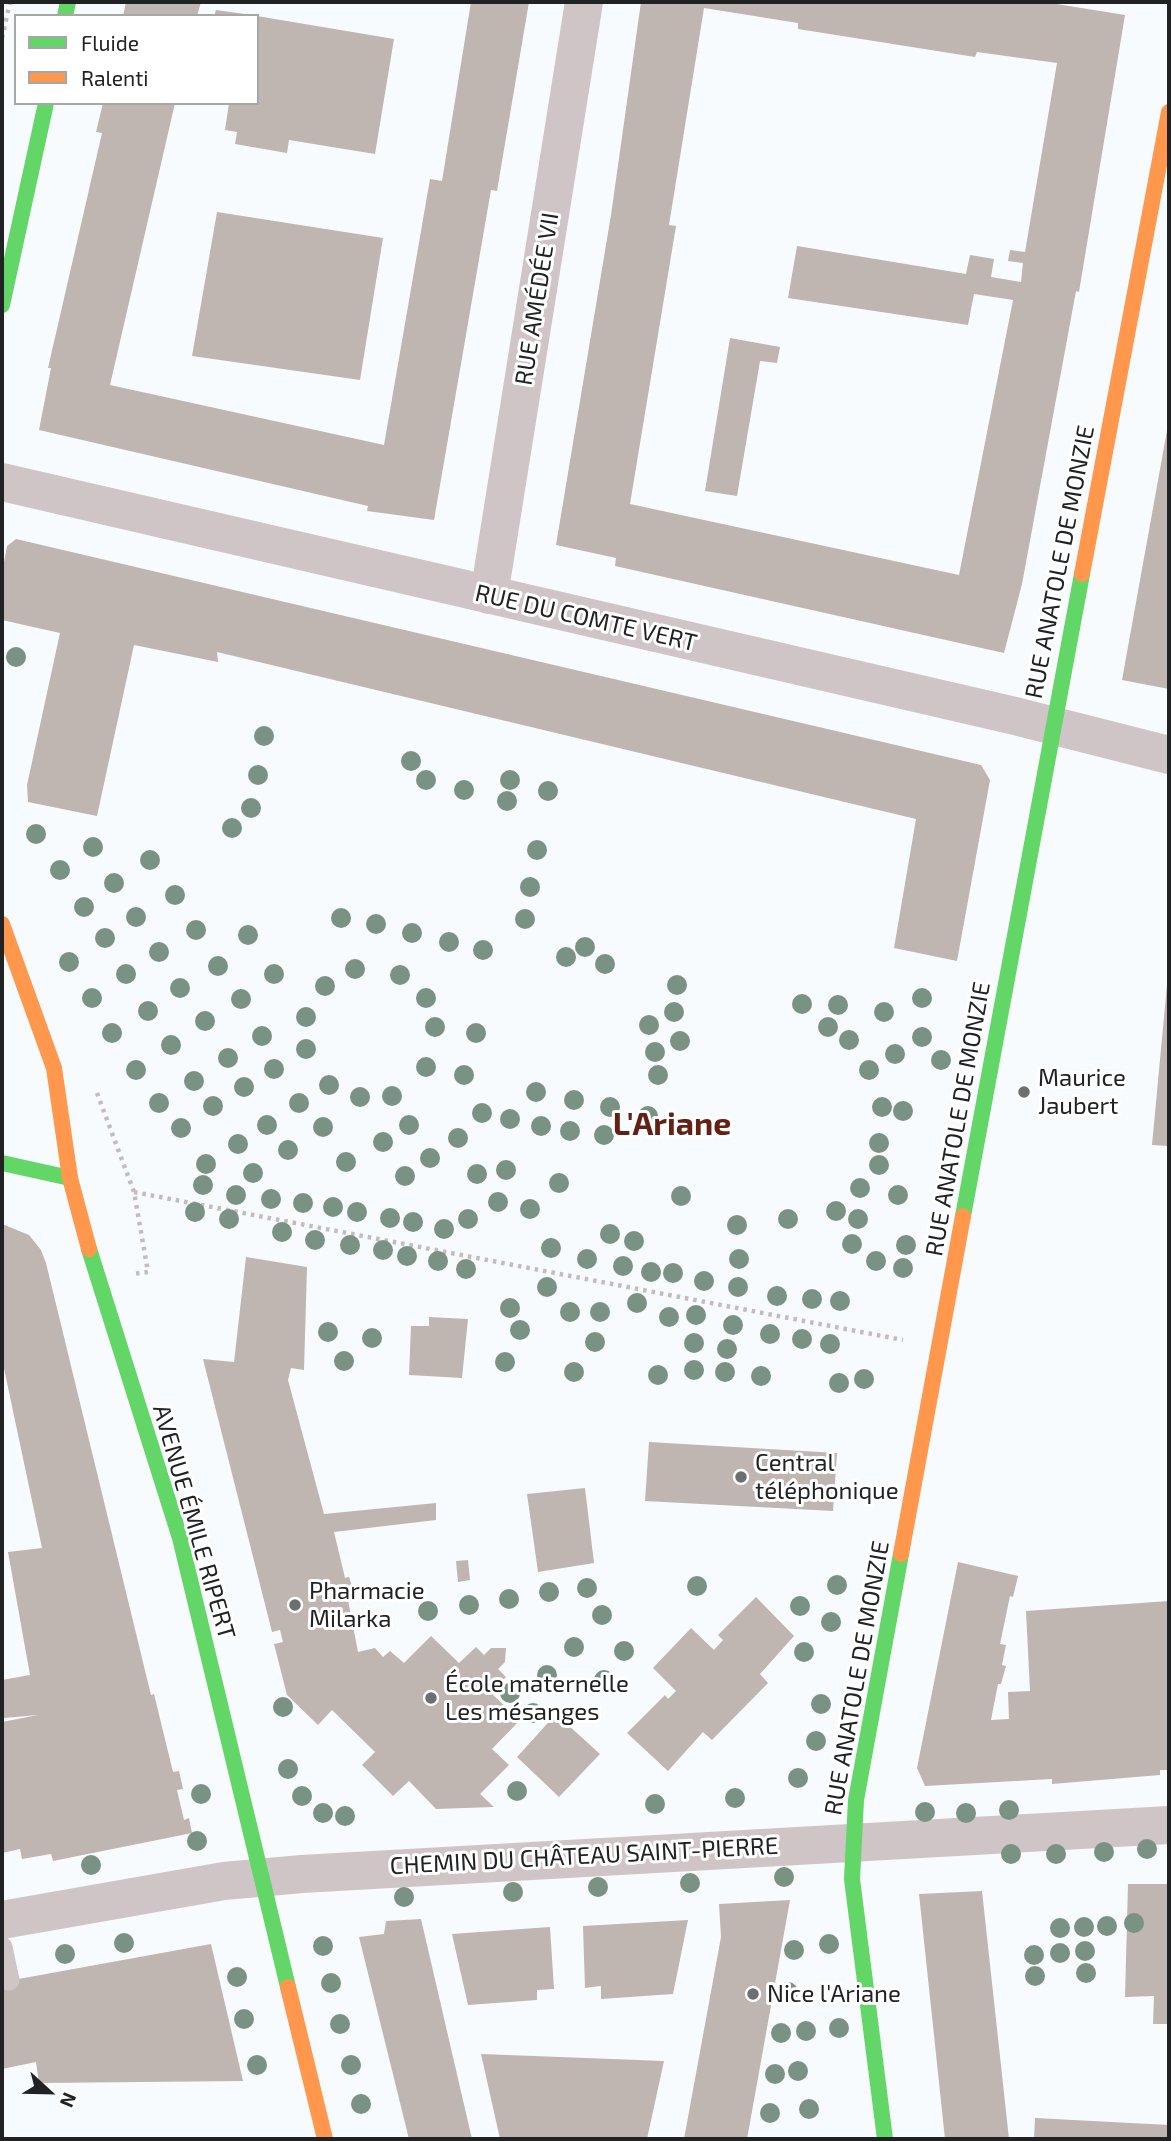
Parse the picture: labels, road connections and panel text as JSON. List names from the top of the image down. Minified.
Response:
{"streets":{"street":["RUE AMÉDÉE VII","RUE ANATOLE DE MONZIE","RUE DU COMTE VERT","AVENUE ÉMILE RIPERT","CHEMIN DU CHÂTEAU SAINT-PIERRE"]},"crossings":[["RUE AMÉDÉE VII","RUE DU COMTE VERT"],["RUE ANATOLE DE MONZIE","RUE DU COMTE VERT"],["RUE ANATOLE DE MONZIE","CHEMIN DU CHÂTEAU SAINT-PIERRE"],["AVENUE ÉMILE RIPERT","CHEMIN DU CHÂTEAU SAINT-PIERRE"]],"districts":["L'Ariane"],"places":["Maurice Jaubert","Central téléphonique","Pharmacie Milarka","École maternelle Les mésanges","Nice l'Ariane"],"legend":["Fluide","Ralenti"],"north":"right"}
